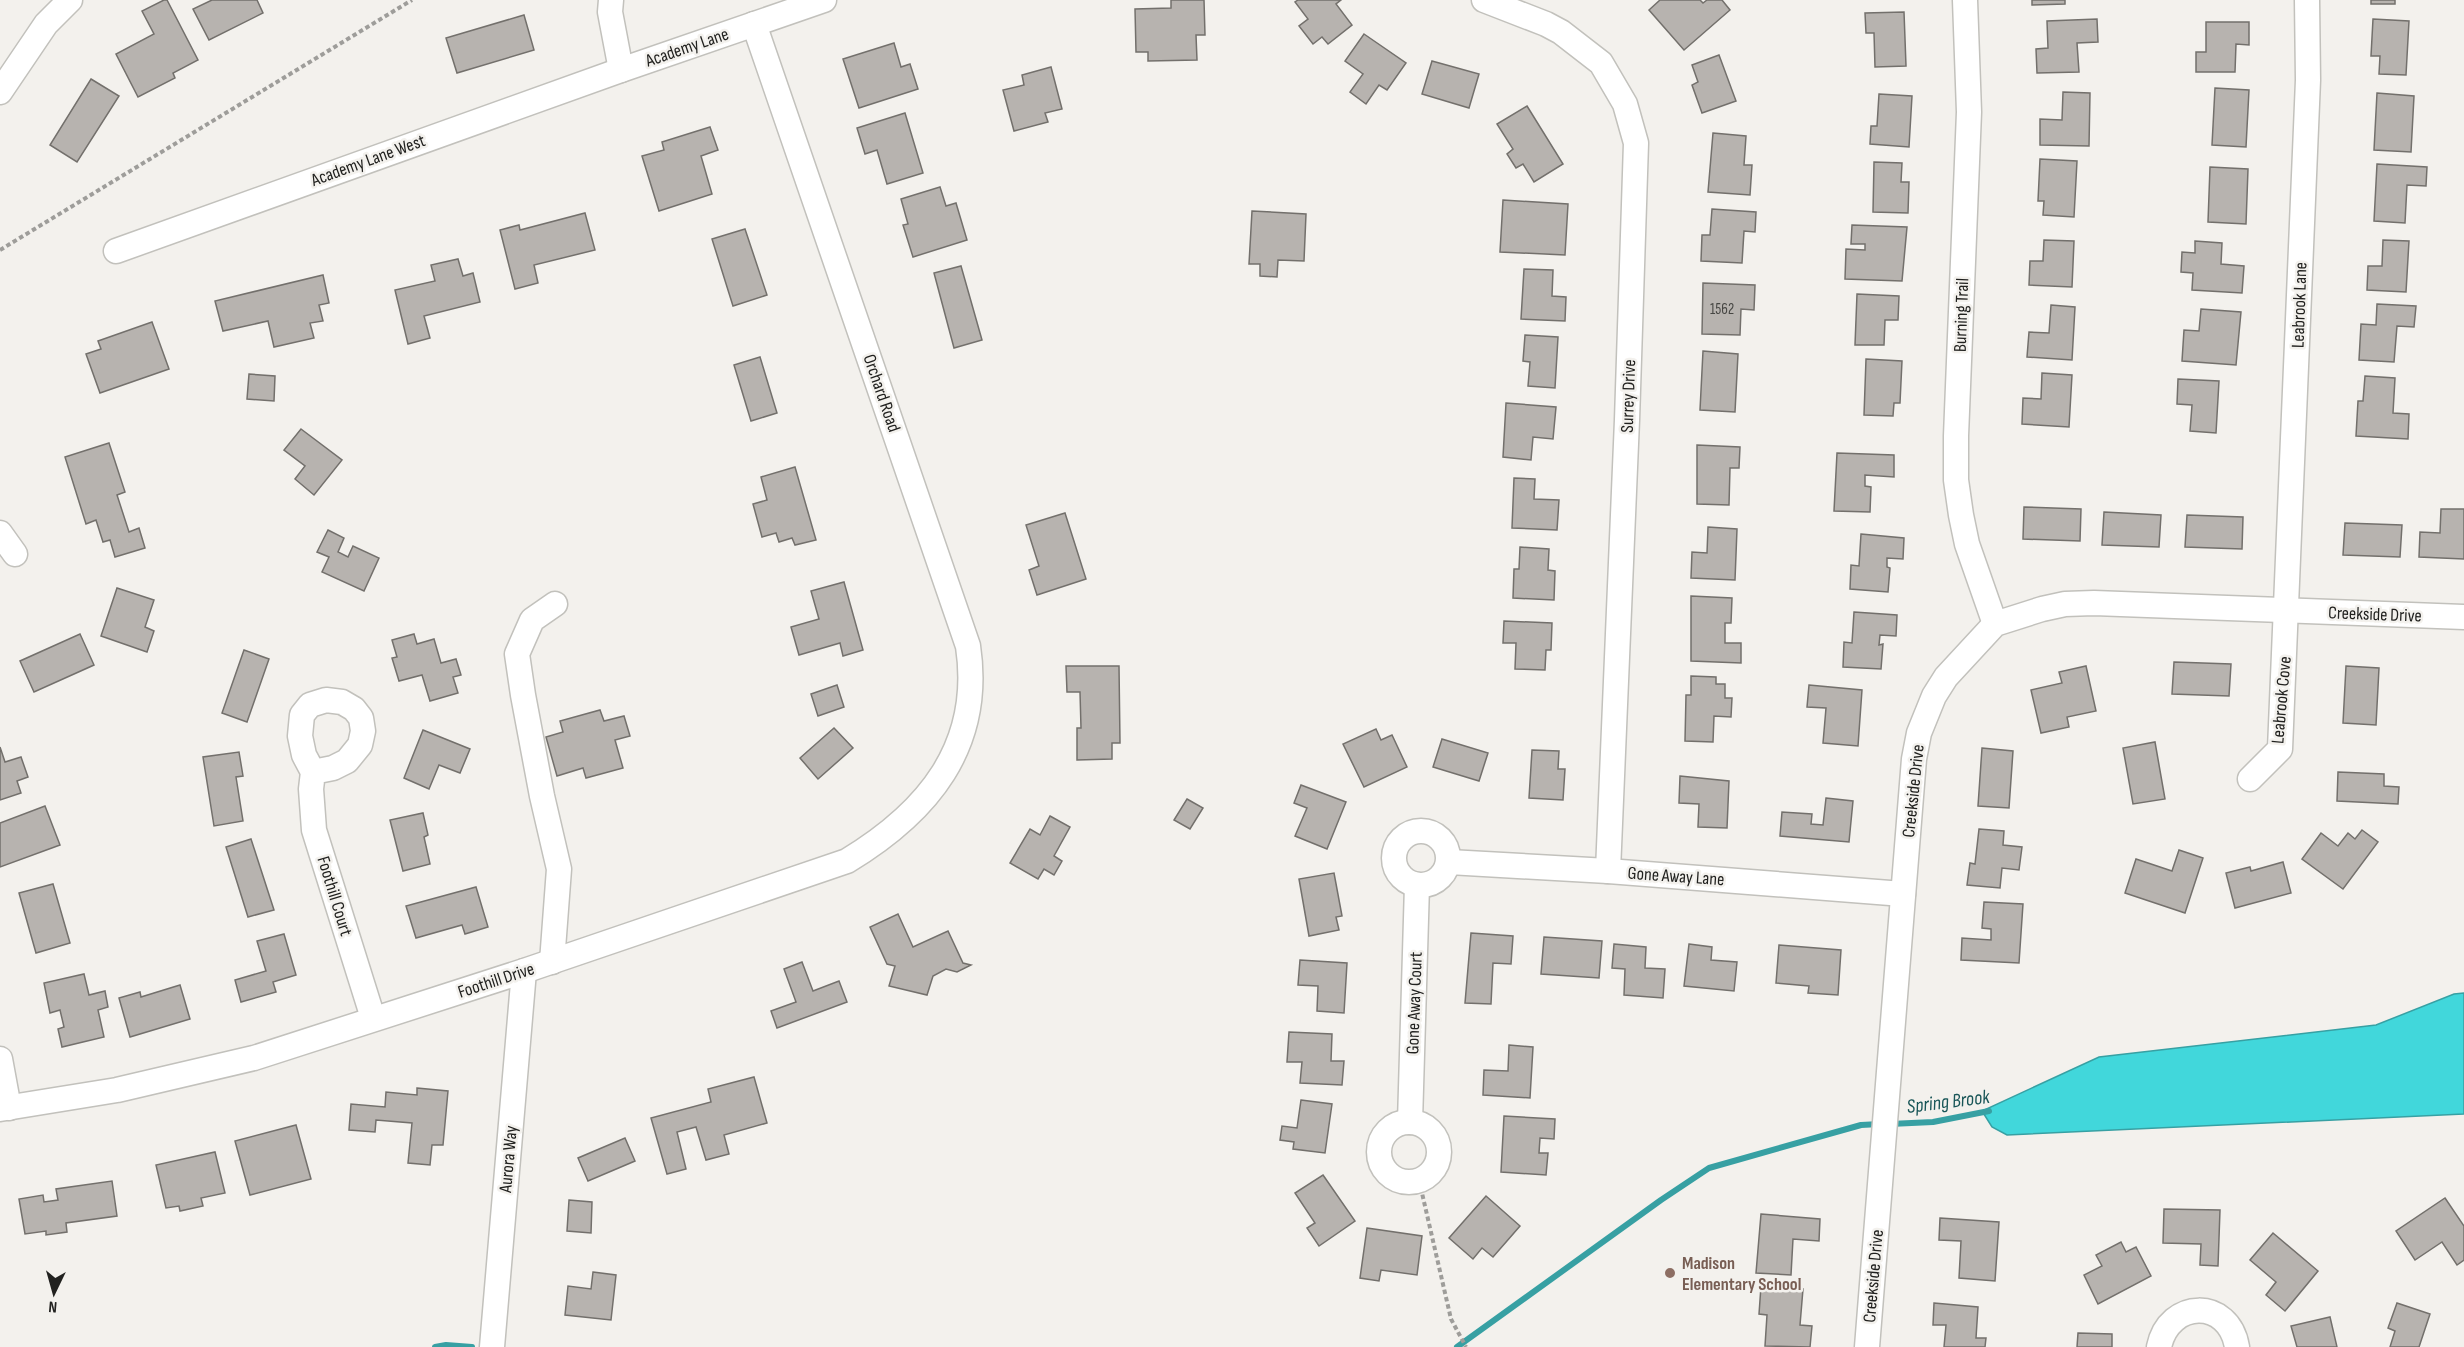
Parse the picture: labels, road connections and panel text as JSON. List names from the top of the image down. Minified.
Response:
{"streets":{"street":["Academy Lane","Academy Lane West","Leabrook Lane","Burning Trail","Orchard Road","Surrey Drive","Creekside Drive","Leabrook Cove","Gone Away Lane","Foothill Court","Foothill Drive","Gone Away Court","Aurora Way"]},"crossings":[["Academy Lane","Academy Lane West"],["Academy Lane","Orchard Road"],["Leabrook Lane","Creekside Drive"],["Leabrook Lane","Leabrook Cove"],["Burning Trail","Creekside Drive"],["Orchard Road","Foothill Drive"],["Surrey Drive","Gone Away Lane"],["Creekside Drive","Leabrook Cove"],["Creekside Drive","Gone Away Lane"],["Gone Away Lane","Gone Away Court"],["Foothill Court","Foothill Drive"],["Foothill Drive","Aurora Way"]],"water":["Spring Brook"],"places":["Madison Elementary School"],"house_numbers":["1562"],"north":"bottom"}
